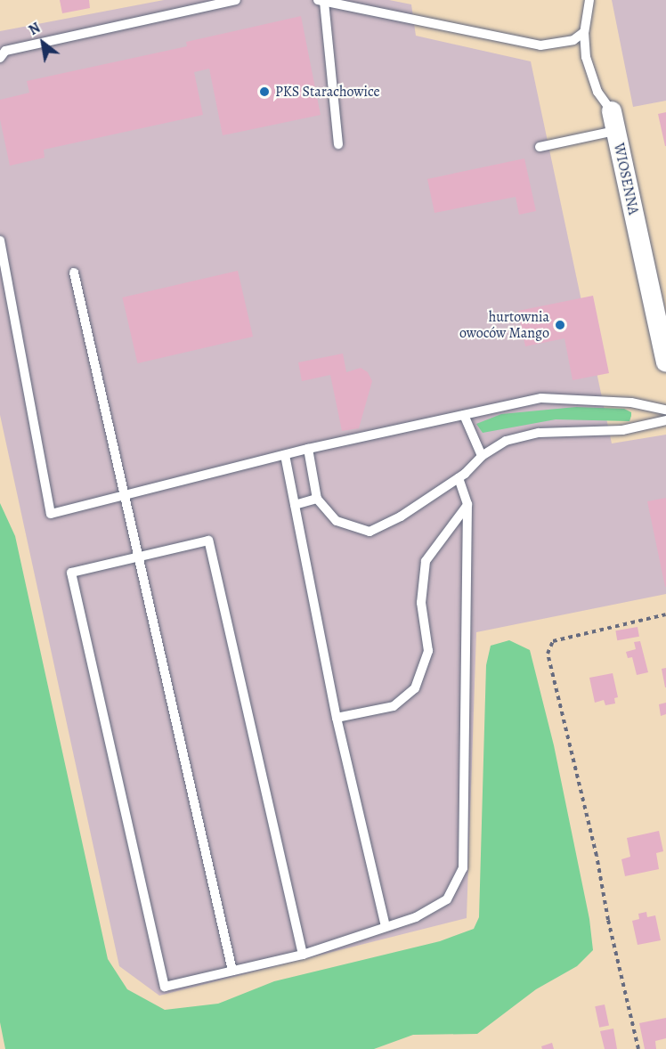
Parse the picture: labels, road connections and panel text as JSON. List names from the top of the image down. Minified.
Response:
{"streets":{"street":["WIOSENNA"]},"places":["PKS Starachowice","hurtownia owoców Mango"],"north":"top left"}
